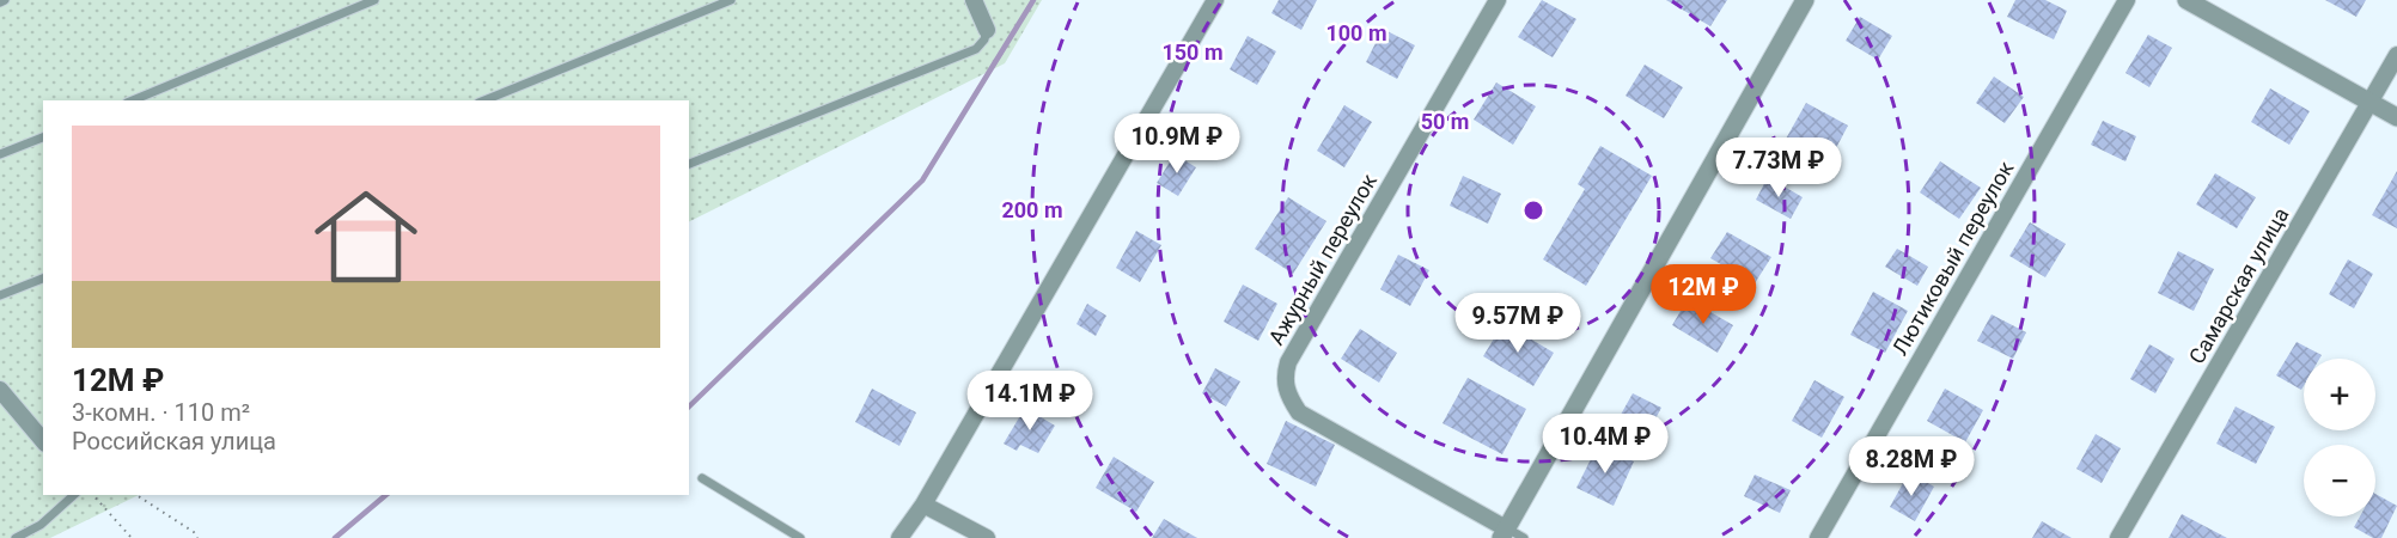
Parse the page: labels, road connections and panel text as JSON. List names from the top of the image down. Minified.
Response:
{"streets":{"street":["Лютиковый переулок","Ажурный переулок","Самарская улица"]},"page":{"list":[{"name":"12M ₽","note":"3-комн. · 110 m² · Российская улица"}],"price":["10.9M ₽","7.73M ₽","12M ₽","9.57M ₽","14.1M ₽","10.4M ₽","8.28M ₽"],"map_buttons":["+","−"]},"rings":["100 m","150 m","50 m","200 m"]}
